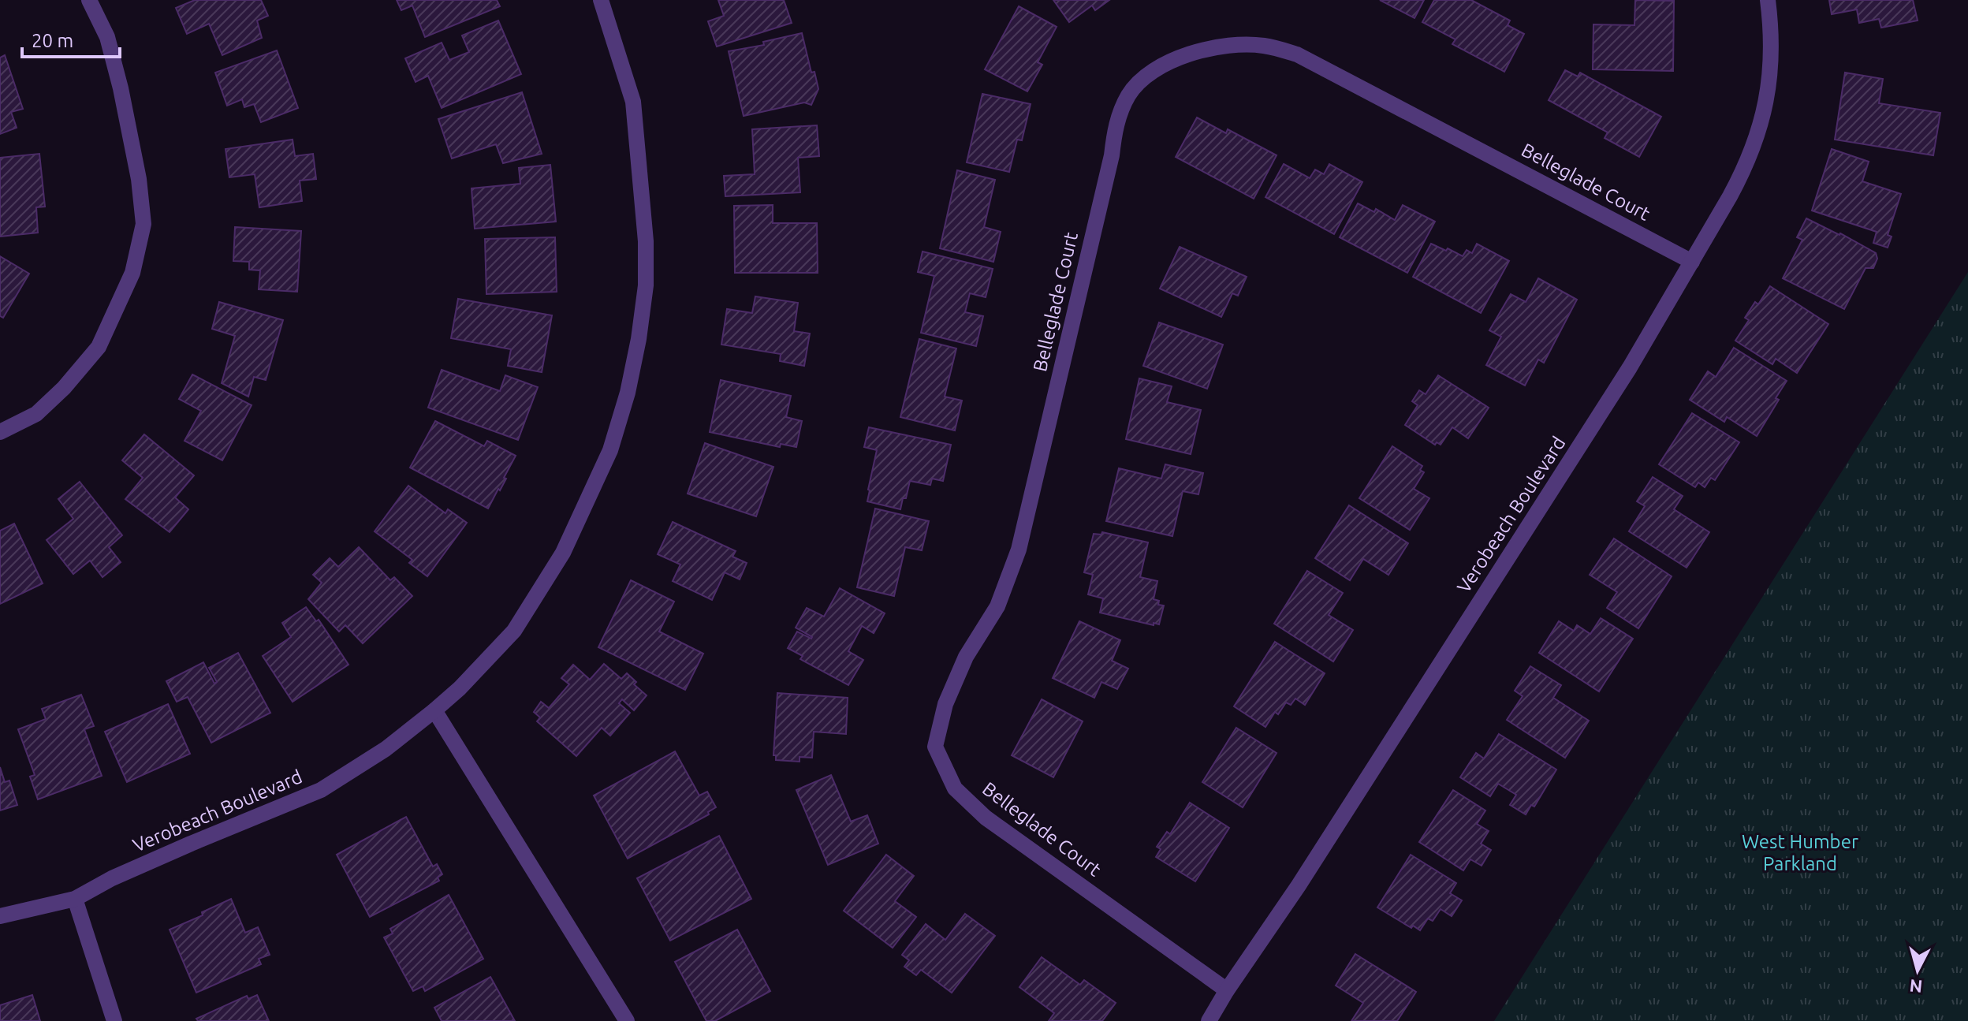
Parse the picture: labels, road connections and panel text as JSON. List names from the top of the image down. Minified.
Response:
{"streets":{"street":["Belleglade Court","Verobeach Boulevard"]},"crossings":[["Belleglade Court","Verobeach Boulevard"]],"parks":["West Humber Parkland"],"scale_bar":"20 m","north":"bottom"}
